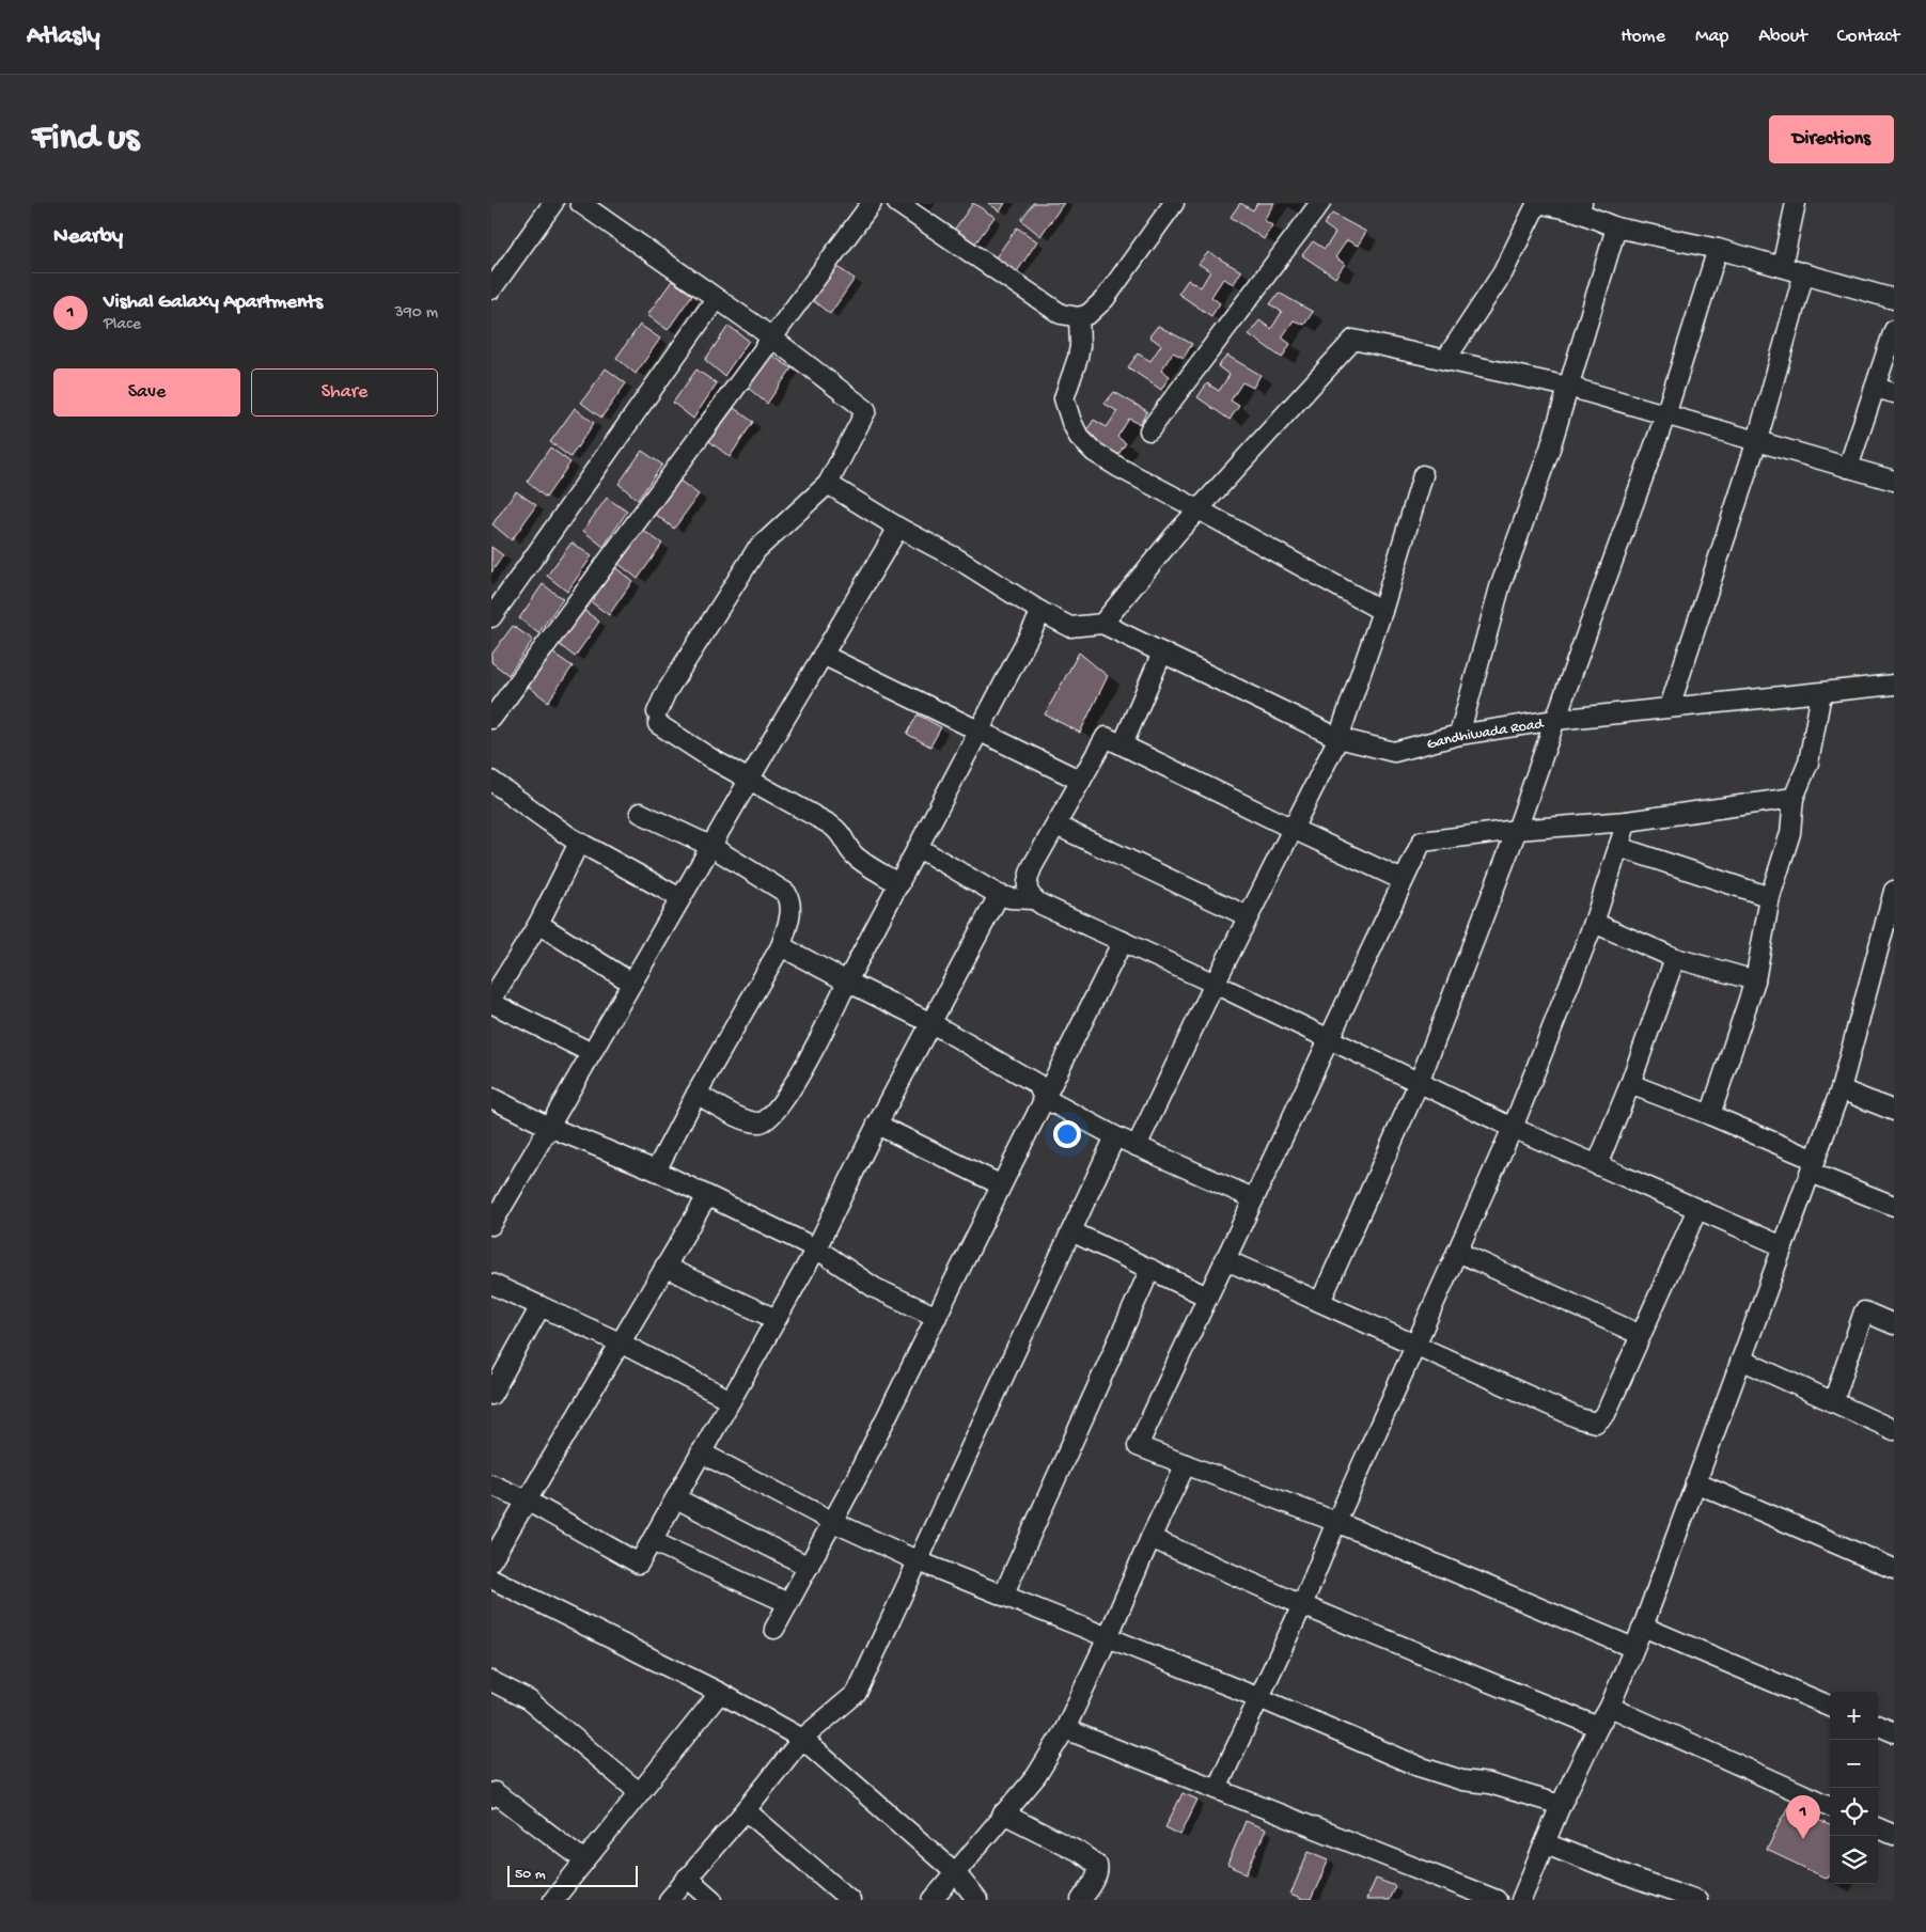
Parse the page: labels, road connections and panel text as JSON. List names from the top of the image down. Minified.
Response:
{"streets":{"street":["Gandhiwada Road"]},"scale_bar":"50 m","page":{"header":"Atlasly","nav":["Home","Map","About","Contact"],"buttons":["Directions",["Save","Share"]],"title":"Find us","heading":"Nearby","list":[{"mark":"1","name":"Vishal Galaxy Apartments","note":"Place","value":"390 m"}],"map_buttons":["+","−"],"pins":"1","scale":"50 m"}}
